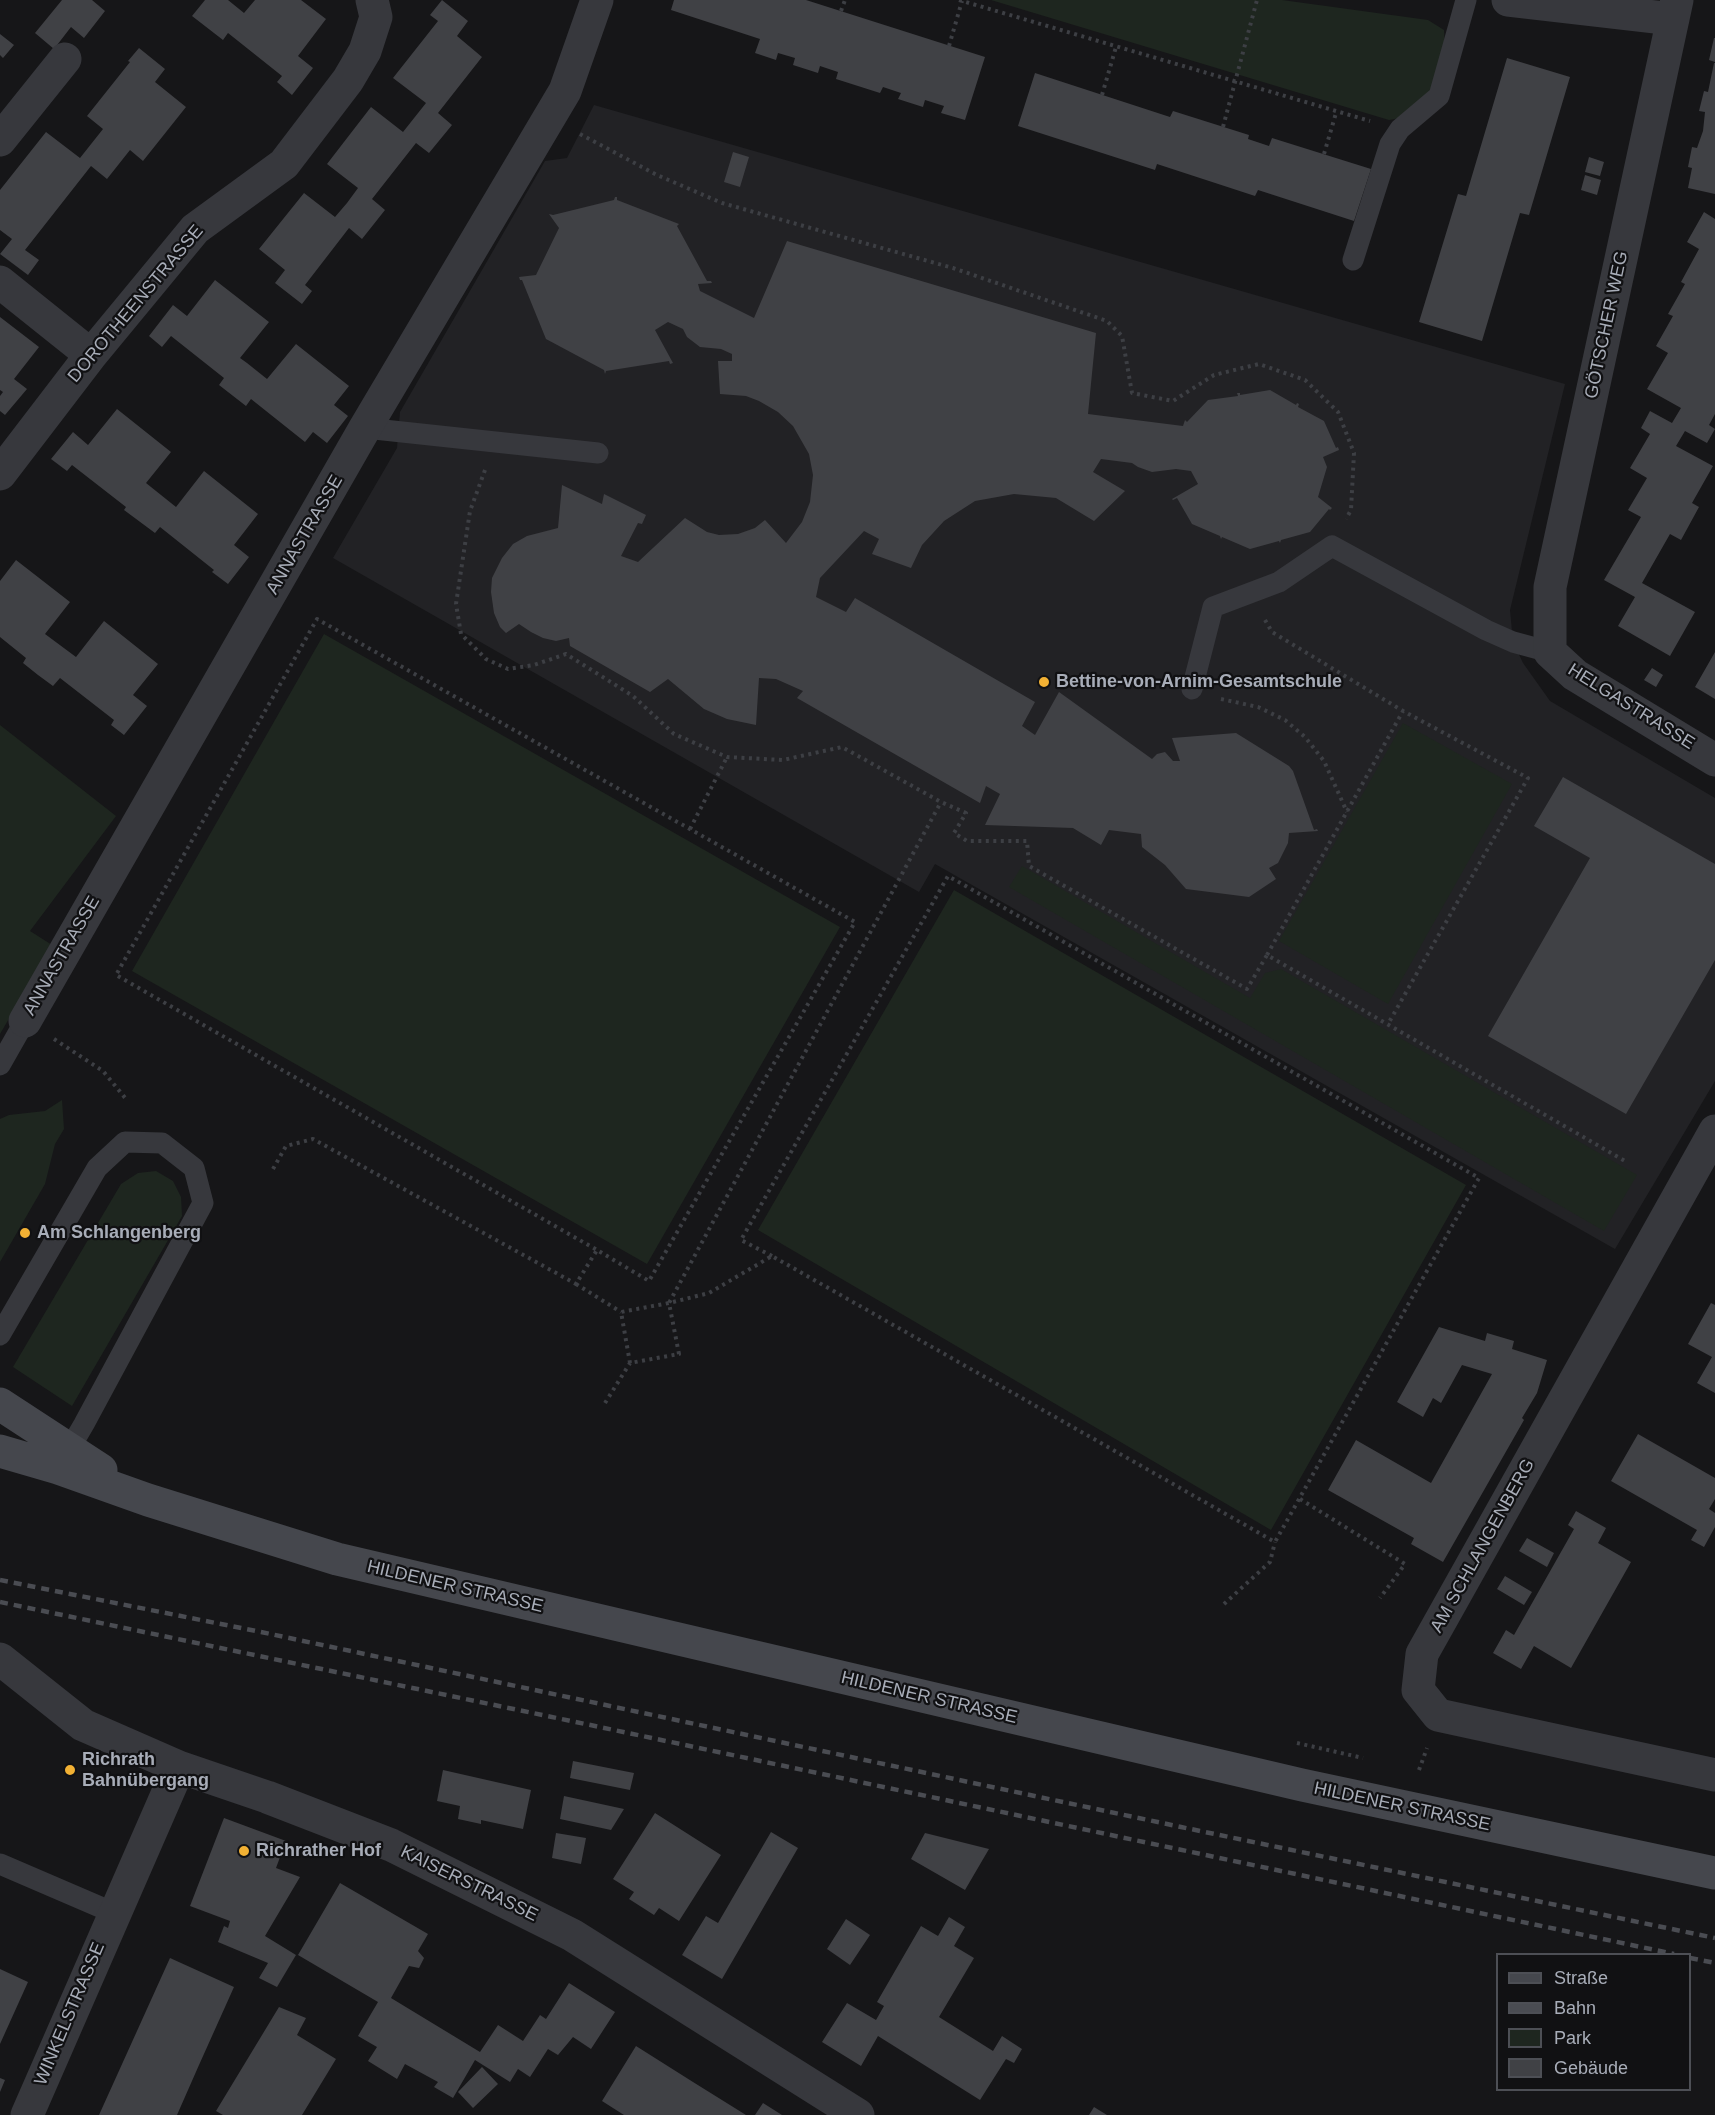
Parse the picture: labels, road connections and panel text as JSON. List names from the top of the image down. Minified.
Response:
{"streets":{"main road":["HILDENER STRASSE"],"street":["DOROTHEENSTRASSE","GÖTSCHER WEG","ANNASTRASSE","HELGASTRASSE","AM SCHLANGENBERG","KAISERSTRASSE","WINKELSTRASSE"]},"crossings":[["GÖTSCHER WEG","HELGASTRASSE"],["KAISERSTRASSE","WINKELSTRASSE"]],"places":["Bettine-von-Arnim-Gesamtschule","Am Schlangenberg","Richrath Bahnübergang","Richrather Hof"],"legend":["Straße","Bahn","Park","Gebäude"]}
